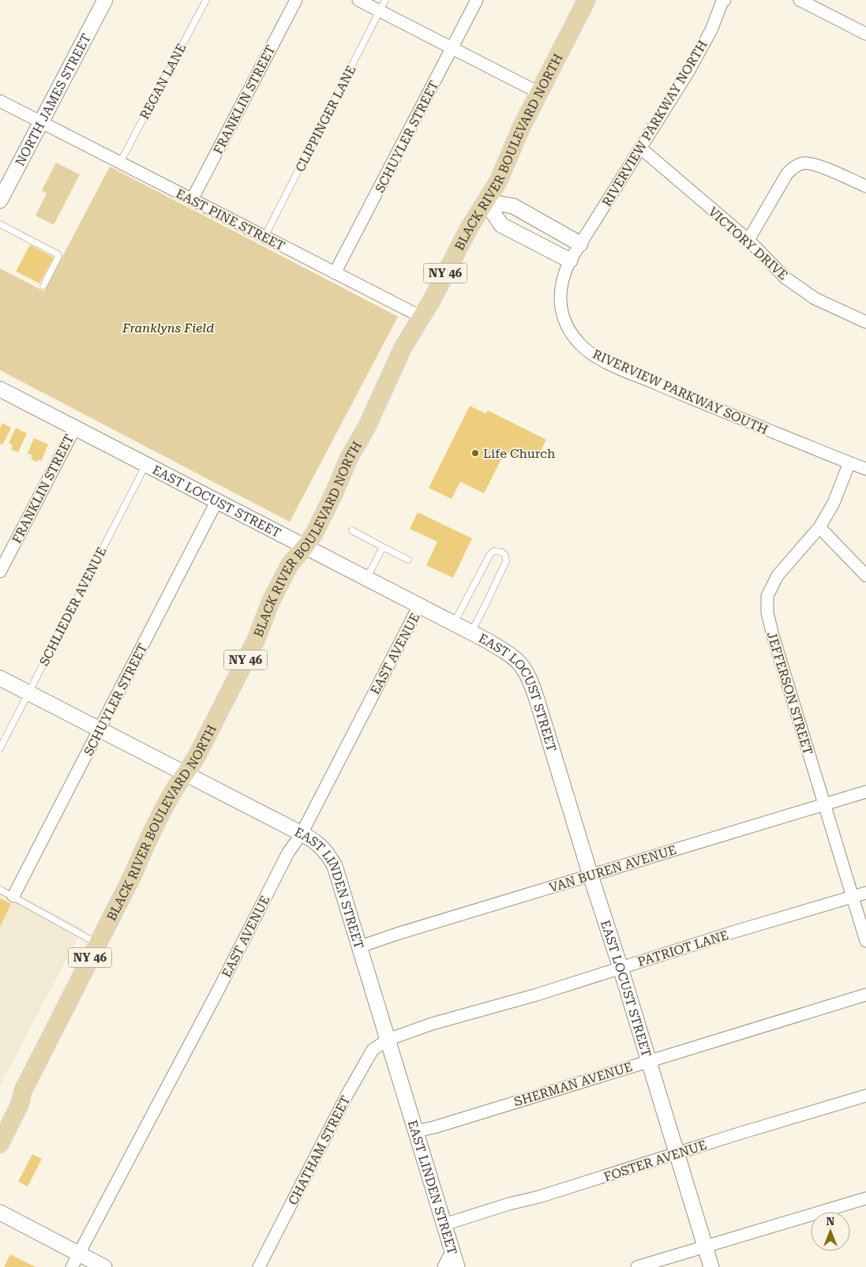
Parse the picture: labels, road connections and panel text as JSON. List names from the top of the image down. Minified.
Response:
{"streets":{"main road":["BLACK RIVER BOULEVARD NORTH","NY 46"],"street":["FRANKLIN STREET","NORTH JAMES STREET","RIVERVIEW PARKWAY NORTH","SCHUYLER STREET","EAST PINE STREET","VICTORY DRIVE","RIVERVIEW PARKWAY SOUTH","EAST LOCUST STREET","EAST AVENUE","JEFFERSON STREET","VAN BUREN AVENUE","EAST LINDEN STREET","PATRIOT LANE","SHERMAN AVENUE","CHATHAM STREET","FOSTER AVENUE"],"lane":["REGAN LANE","CLIPPINGER LANE","SCHLIEDER AVENUE"]},"crossings":[["REGAN LANE","EAST PINE STREET"],["FRANKLIN STREET","EAST PINE STREET"],["FRANKLIN STREET","EAST LOCUST STREET"],["NORTH JAMES STREET","EAST PINE STREET"],["CLIPPINGER LANE","EAST PINE STREET"],["RIVERVIEW PARKWAY NORTH","VICTORY DRIVE"],["RIVERVIEW PARKWAY NORTH","RIVERVIEW PARKWAY SOUTH"],["SCHUYLER STREET","EAST PINE STREET"],["SCHUYLER STREET","EAST LOCUST STREET"],["SCHUYLER STREET","EAST LINDEN STREET"],["BLACK RIVER BOULEVARD NORTH","EAST PINE STREET"],["BLACK RIVER BOULEVARD NORTH","EAST LOCUST STREET"],["BLACK RIVER BOULEVARD NORTH","EAST LINDEN STREET"],["RIVERVIEW PARKWAY SOUTH","JEFFERSON STREET"],["EAST LOCUST STREET","SCHLIEDER AVENUE"],["EAST LOCUST STREET","EAST AVENUE"],["EAST LOCUST STREET","VAN BUREN AVENUE"],["EAST LOCUST STREET","PATRIOT LANE"],["EAST LOCUST STREET","SHERMAN AVENUE"],["EAST LOCUST STREET","FOSTER AVENUE"],["SCHLIEDER AVENUE","EAST LINDEN STREET"],["EAST AVENUE","EAST LINDEN STREET"],["JEFFERSON STREET","VAN BUREN AVENUE"],["JEFFERSON STREET","PATRIOT LANE"],["VAN BUREN AVENUE","EAST LINDEN STREET"],["EAST LINDEN STREET","PATRIOT LANE"],["EAST LINDEN STREET","SHERMAN AVENUE"],["EAST LINDEN STREET","CHATHAM STREET"],["EAST LINDEN STREET","FOSTER AVENUE"],["PATRIOT LANE","CHATHAM STREET"]],"parks":["Franklyns Field"],"places":["Life Church"],"north":"top"}
